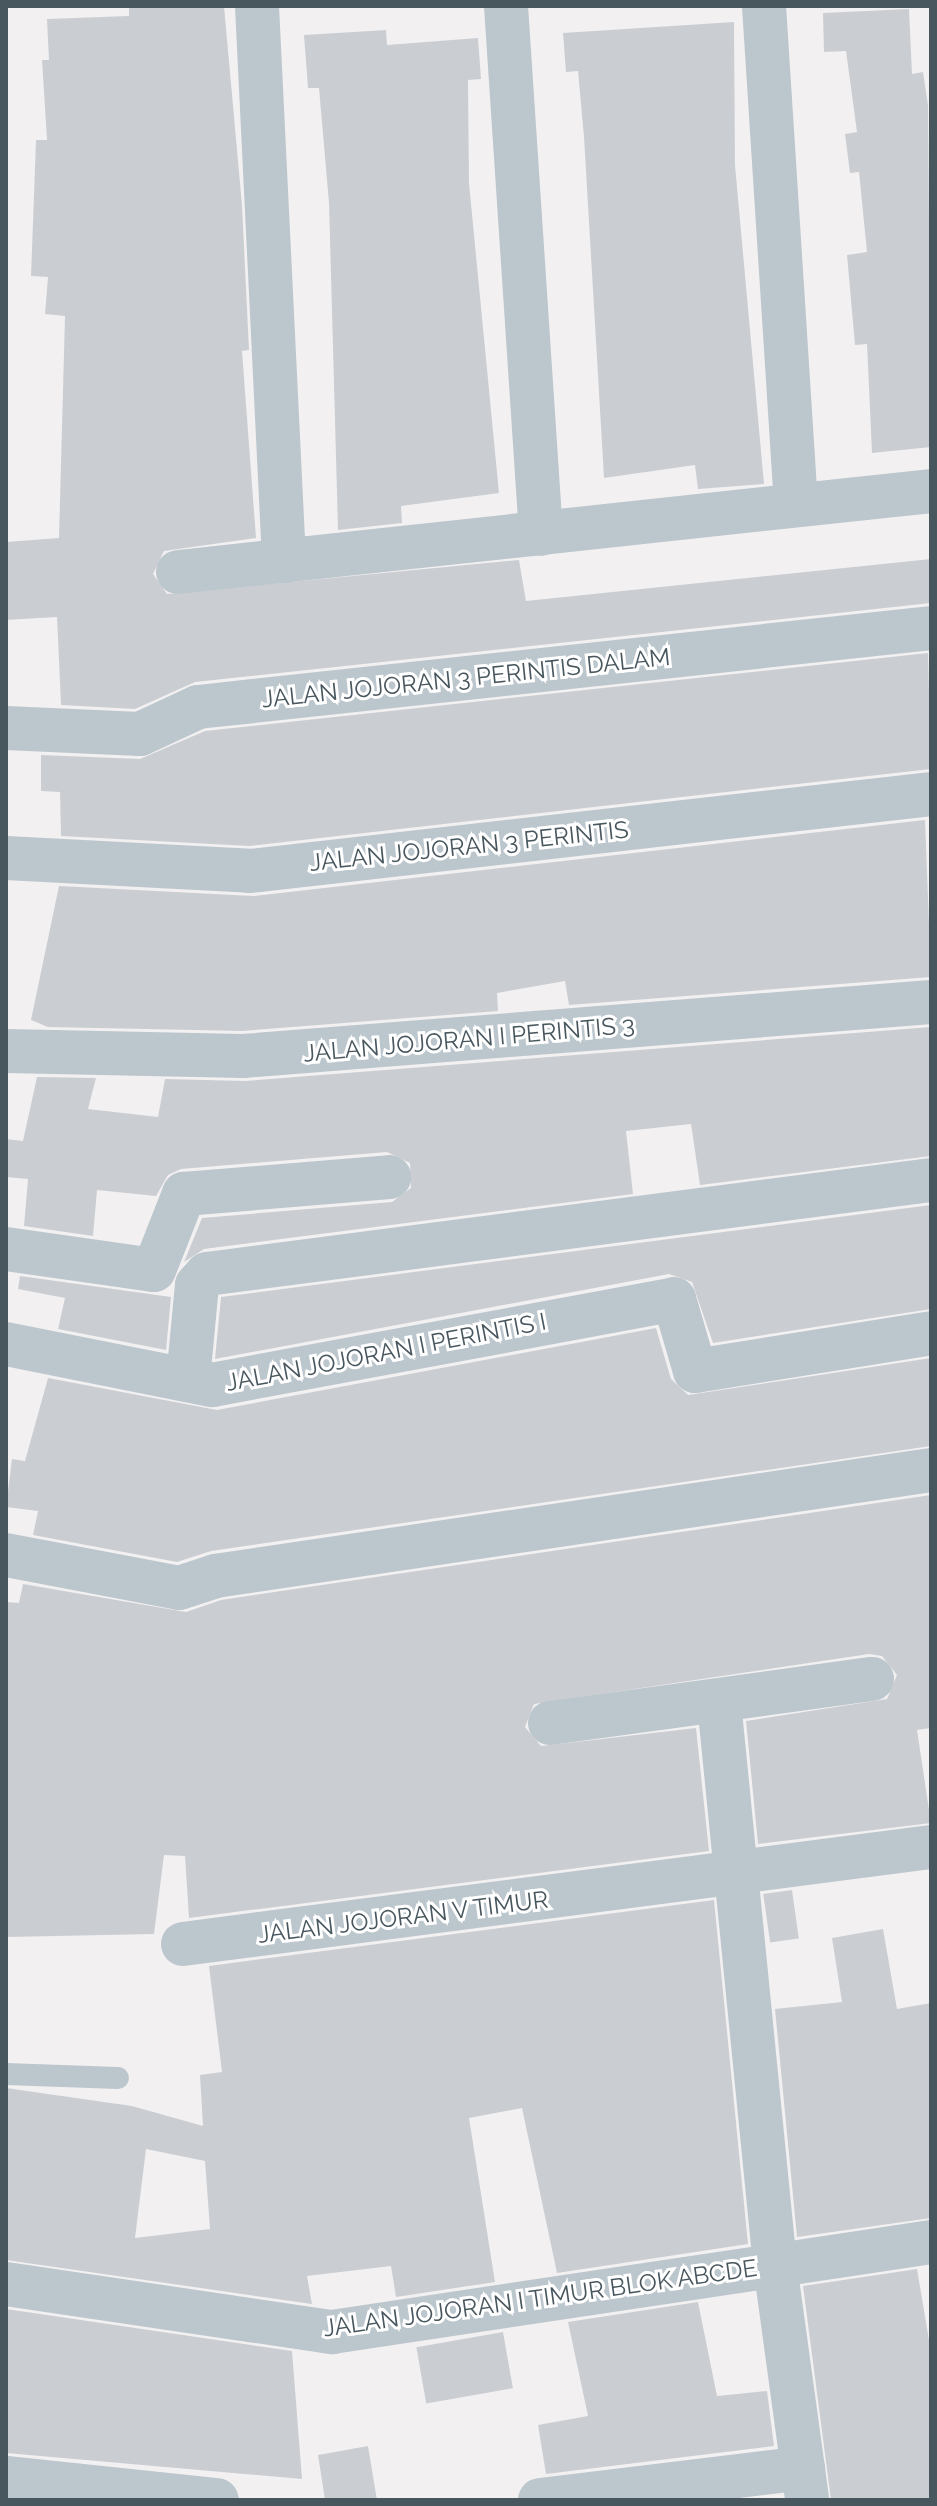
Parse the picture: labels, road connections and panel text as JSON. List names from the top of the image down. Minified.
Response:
{"streets":{"street":["JALAN JOJORAN 3 PERINTIS DALAM","JALAN JOJORAN 3 PERINTIS","JALAN JOJORAN I PERINTIS 3","JALAN JOJORAN I PERINTIS I","JALAN JOJORAN V TIMUR","JALAN JOJORAN I TIMUR BLOK ABCDE"]}}
